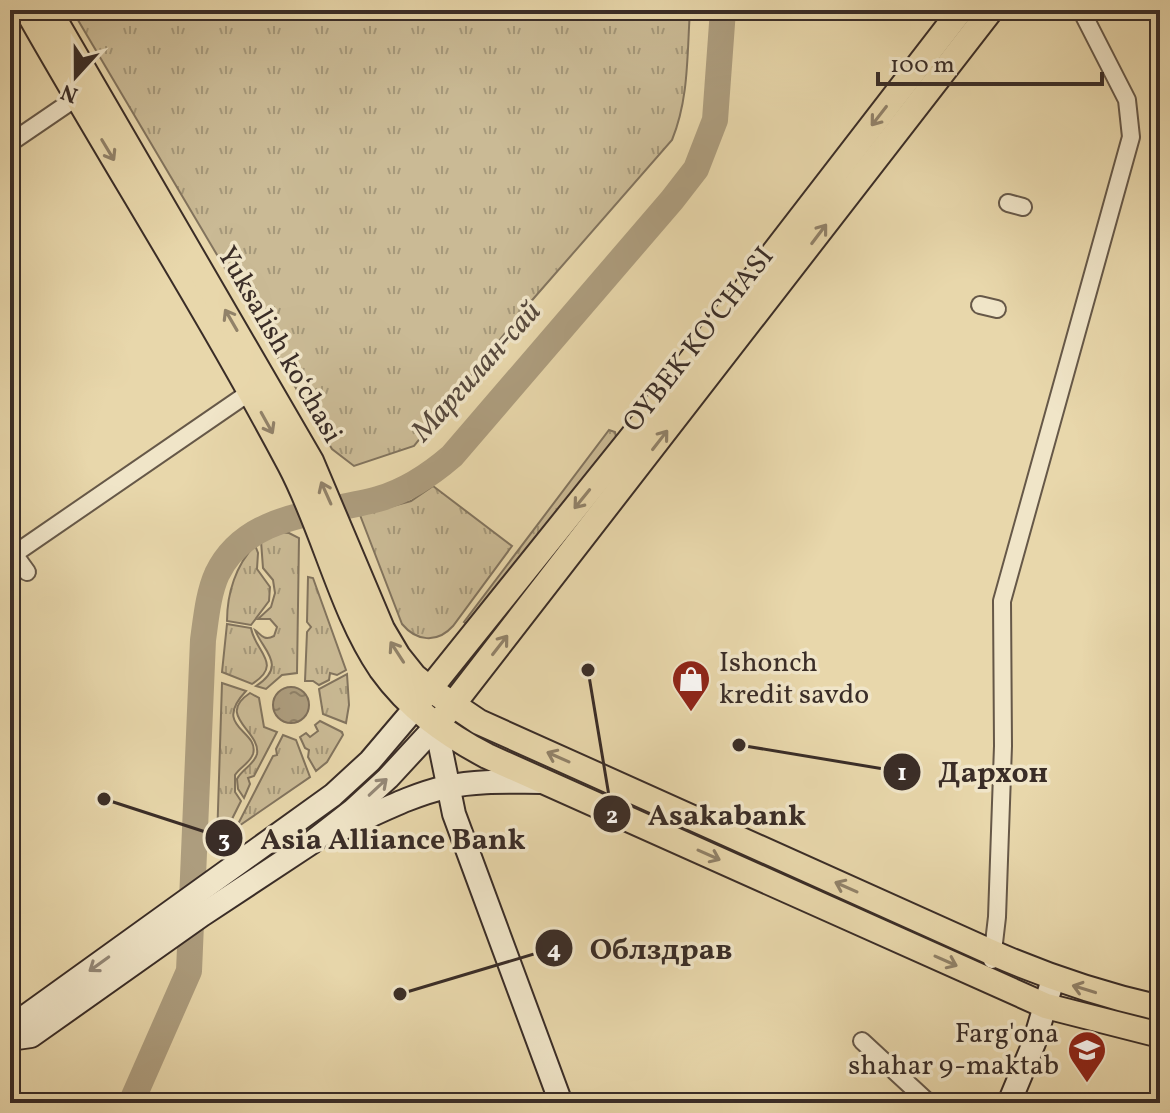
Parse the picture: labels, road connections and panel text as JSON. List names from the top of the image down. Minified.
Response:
{"streets":{"main road":["OYBEK KO‘CHASI","Yuksalish koʻchasi"]},"crossings":[["OYBEK KO‘CHASI","Yuksalish koʻchasi"]],"water":["Маргилан-сай"],"places":{"other":["Asakabank","Дархон","Asia Alliance Bank","Облздрав"],"shop":["Ishonch kredit savdo"],"school or university":["Farg'ona shahar 9-maktab"]},"scale_bar":"100 m","north":"bottom"}
